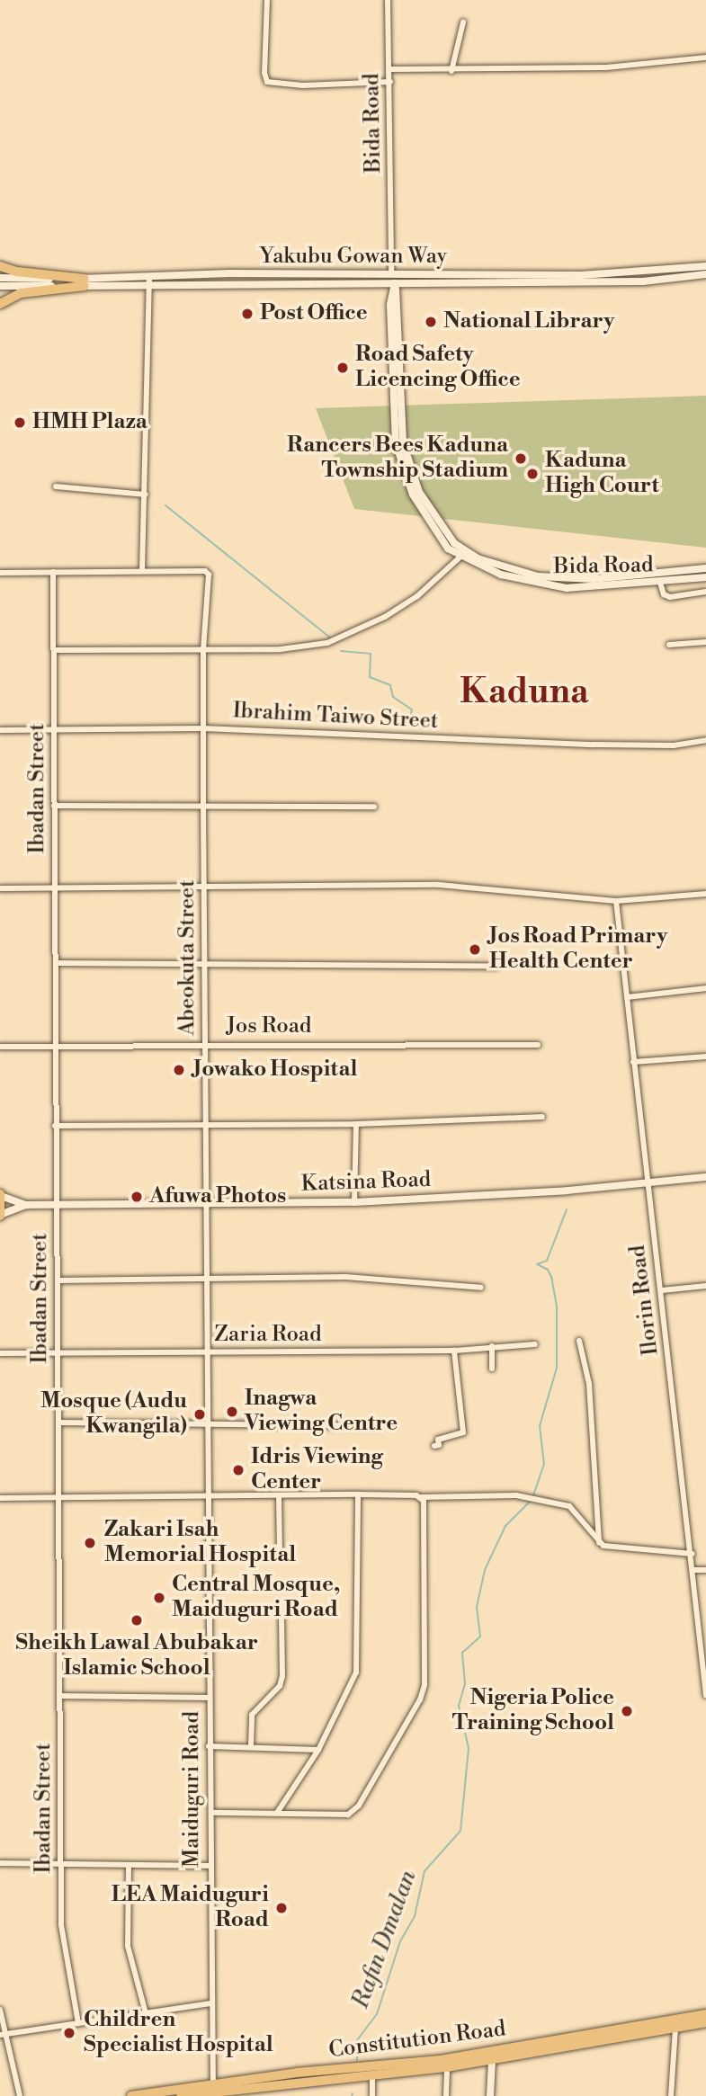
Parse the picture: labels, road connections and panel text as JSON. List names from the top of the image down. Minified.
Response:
{"streets":{"main road":["Constitution Road"],"street":["Bida Road","Yakubu Gowan Way","Ibrahim Taiwo Street","Ibadan Street","Abeokuta Street","Jos Road","Katsina Road","Ilorin Road","Zaria Road","Maiduguri Road"]},"crossings":[["Bida Road","Yakubu Gowan Way"],["Ibrahim Taiwo Street","Ibadan Street"],["Ibrahim Taiwo Street","Abeokuta Street"],["Ibadan Street","Jos Road"],["Ibadan Street","Katsina Road"],["Ibadan Street","Zaria Road"],["Abeokuta Street","Jos Road"],["Abeokuta Street","Katsina Road"],["Abeokuta Street","Zaria Road"],["Abeokuta Street","Maiduguri Road"],["Katsina Road","Ilorin Road"],["Maiduguri Road","Constitution Road"]],"districts":["Kaduna"],"water":["Rafin Dmalan"],"places":["Post Office","National Library","Road Safety Licencing Office","HMH Plaza","Rancers Bees Kaduna Township Stadium","Kaduna High Court","Jos Road Primary Health Center","Jowako Hospital","Afuwa Photos","Inagwa Viewing Centre","Mosque (Audu Kwangila)","Idris Viewing Center","Zakari Isah Memorial Hospital","Central Mosque, Maiduguri Road","Sheikh Lawal Abubakar Islamic School","Nigeria Police Training School","LEA Maiduguri Road","Children Specialist Hospital"]}
